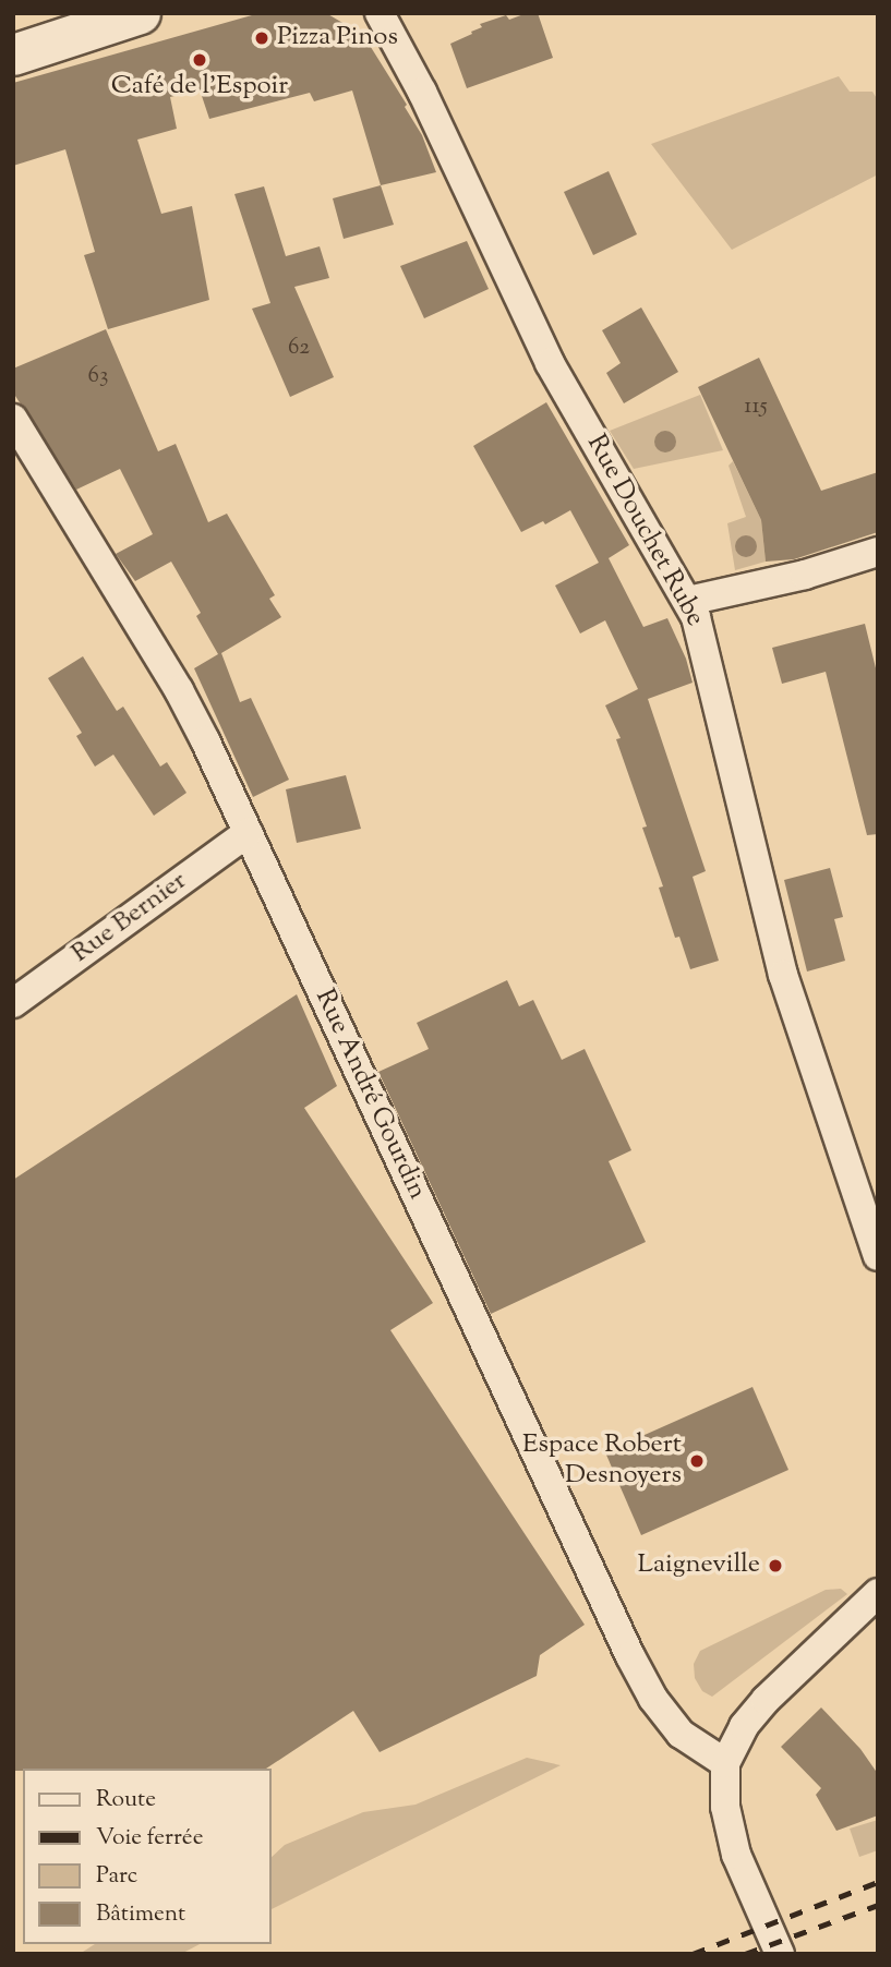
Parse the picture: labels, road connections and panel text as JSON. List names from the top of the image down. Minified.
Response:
{"streets":{"street":["Rue Douchet Rube","Rue Bernier","Rue André Gourdin"]},"crossings":[["Rue Bernier","Rue André Gourdin"]],"places":["Pizza Pinos","Café de l'Espoir","Espace Robert Desnoyers","Laigneville"],"house_numbers":["62","63","115"],"legend":["Route","Voie ferrée","Parc","Bâtiment"]}
